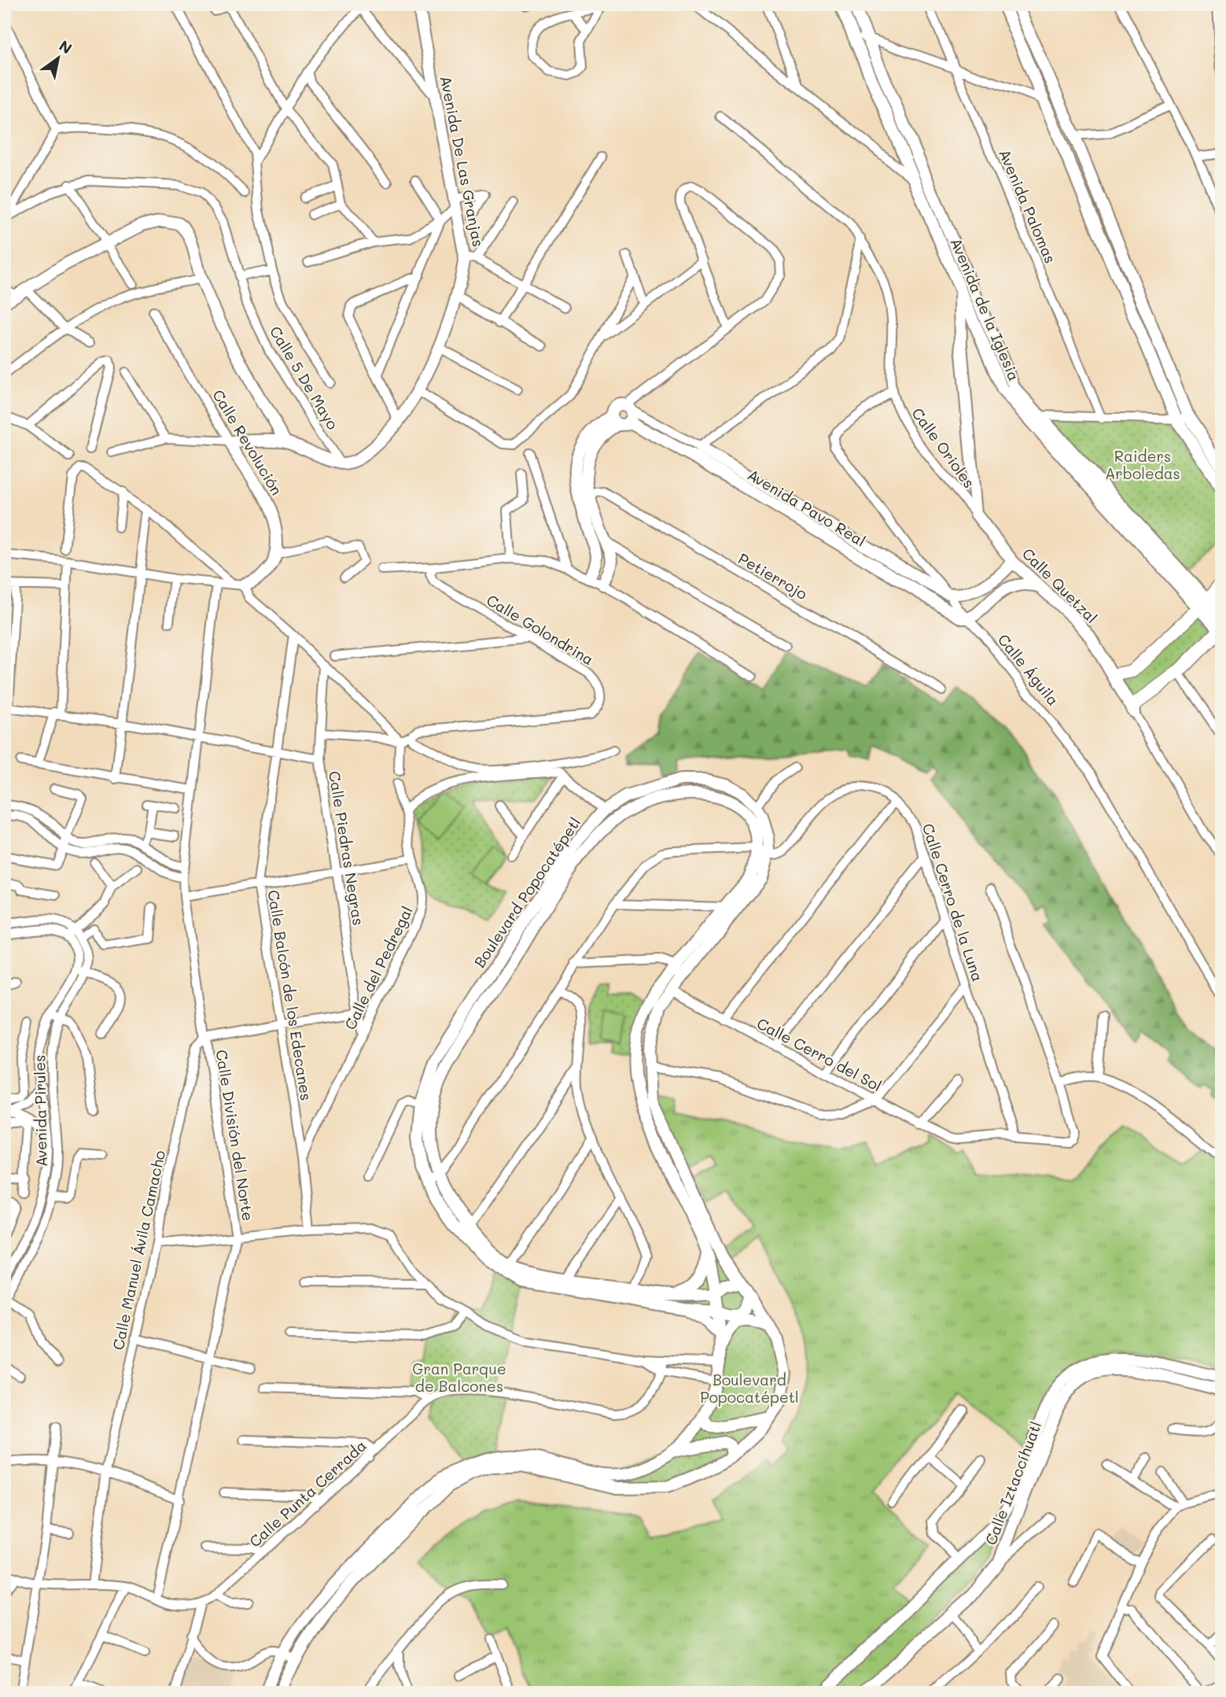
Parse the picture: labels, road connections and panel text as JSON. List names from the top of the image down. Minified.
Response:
{"streets":{"street":["Avenida De Las Granjas","Avenida Palomas","Avenida de la Iglesia","Calle 5 De Mayo","Calle Revolución","Calle Orioles","Avenida Pavo Real","Petierrojo","Calle Quetzal","Calle Golondrina","Calle Águila","Calle Piedras Negras","Boulevard Popocatépetl","Calle Cerro de la Luna","Calle del Pedregal","Calle Balcón de los Edecanes","Calle Cerro del Sol","Avenida Pirules","Calle División del Norte","Calle Manuel Ávila Camacho","Calle Iztaccíhuatl","Calle Punta Cerrada"]},"crossings":[["Avenida De Las Granjas","Calle 5 De Mayo"],["Calle Orioles","Calle Quetzal"],["Calle Orioles","Calle Águila"],["Avenida Pavo Real","Calle Águila"],["Calle Golondrina","Calle Piedras Negras"],["Calle Piedras Negras","Calle del Pedregal"],["Boulevard Popocatépetl","Calle Cerro de la Luna"],["Boulevard Popocatépetl","Calle Cerro del Sol"],["Calle Cerro de la Luna","Calle Cerro del Sol"],["Calle del Pedregal","Calle Balcón de los Edecanes"],["Calle División del Norte","Calle Manuel Ávila Camacho"]],"parks":["Raiders Arboledas","Gran Parque de Balcones","Boulevard Popocatépetl"],"north":"top right"}
